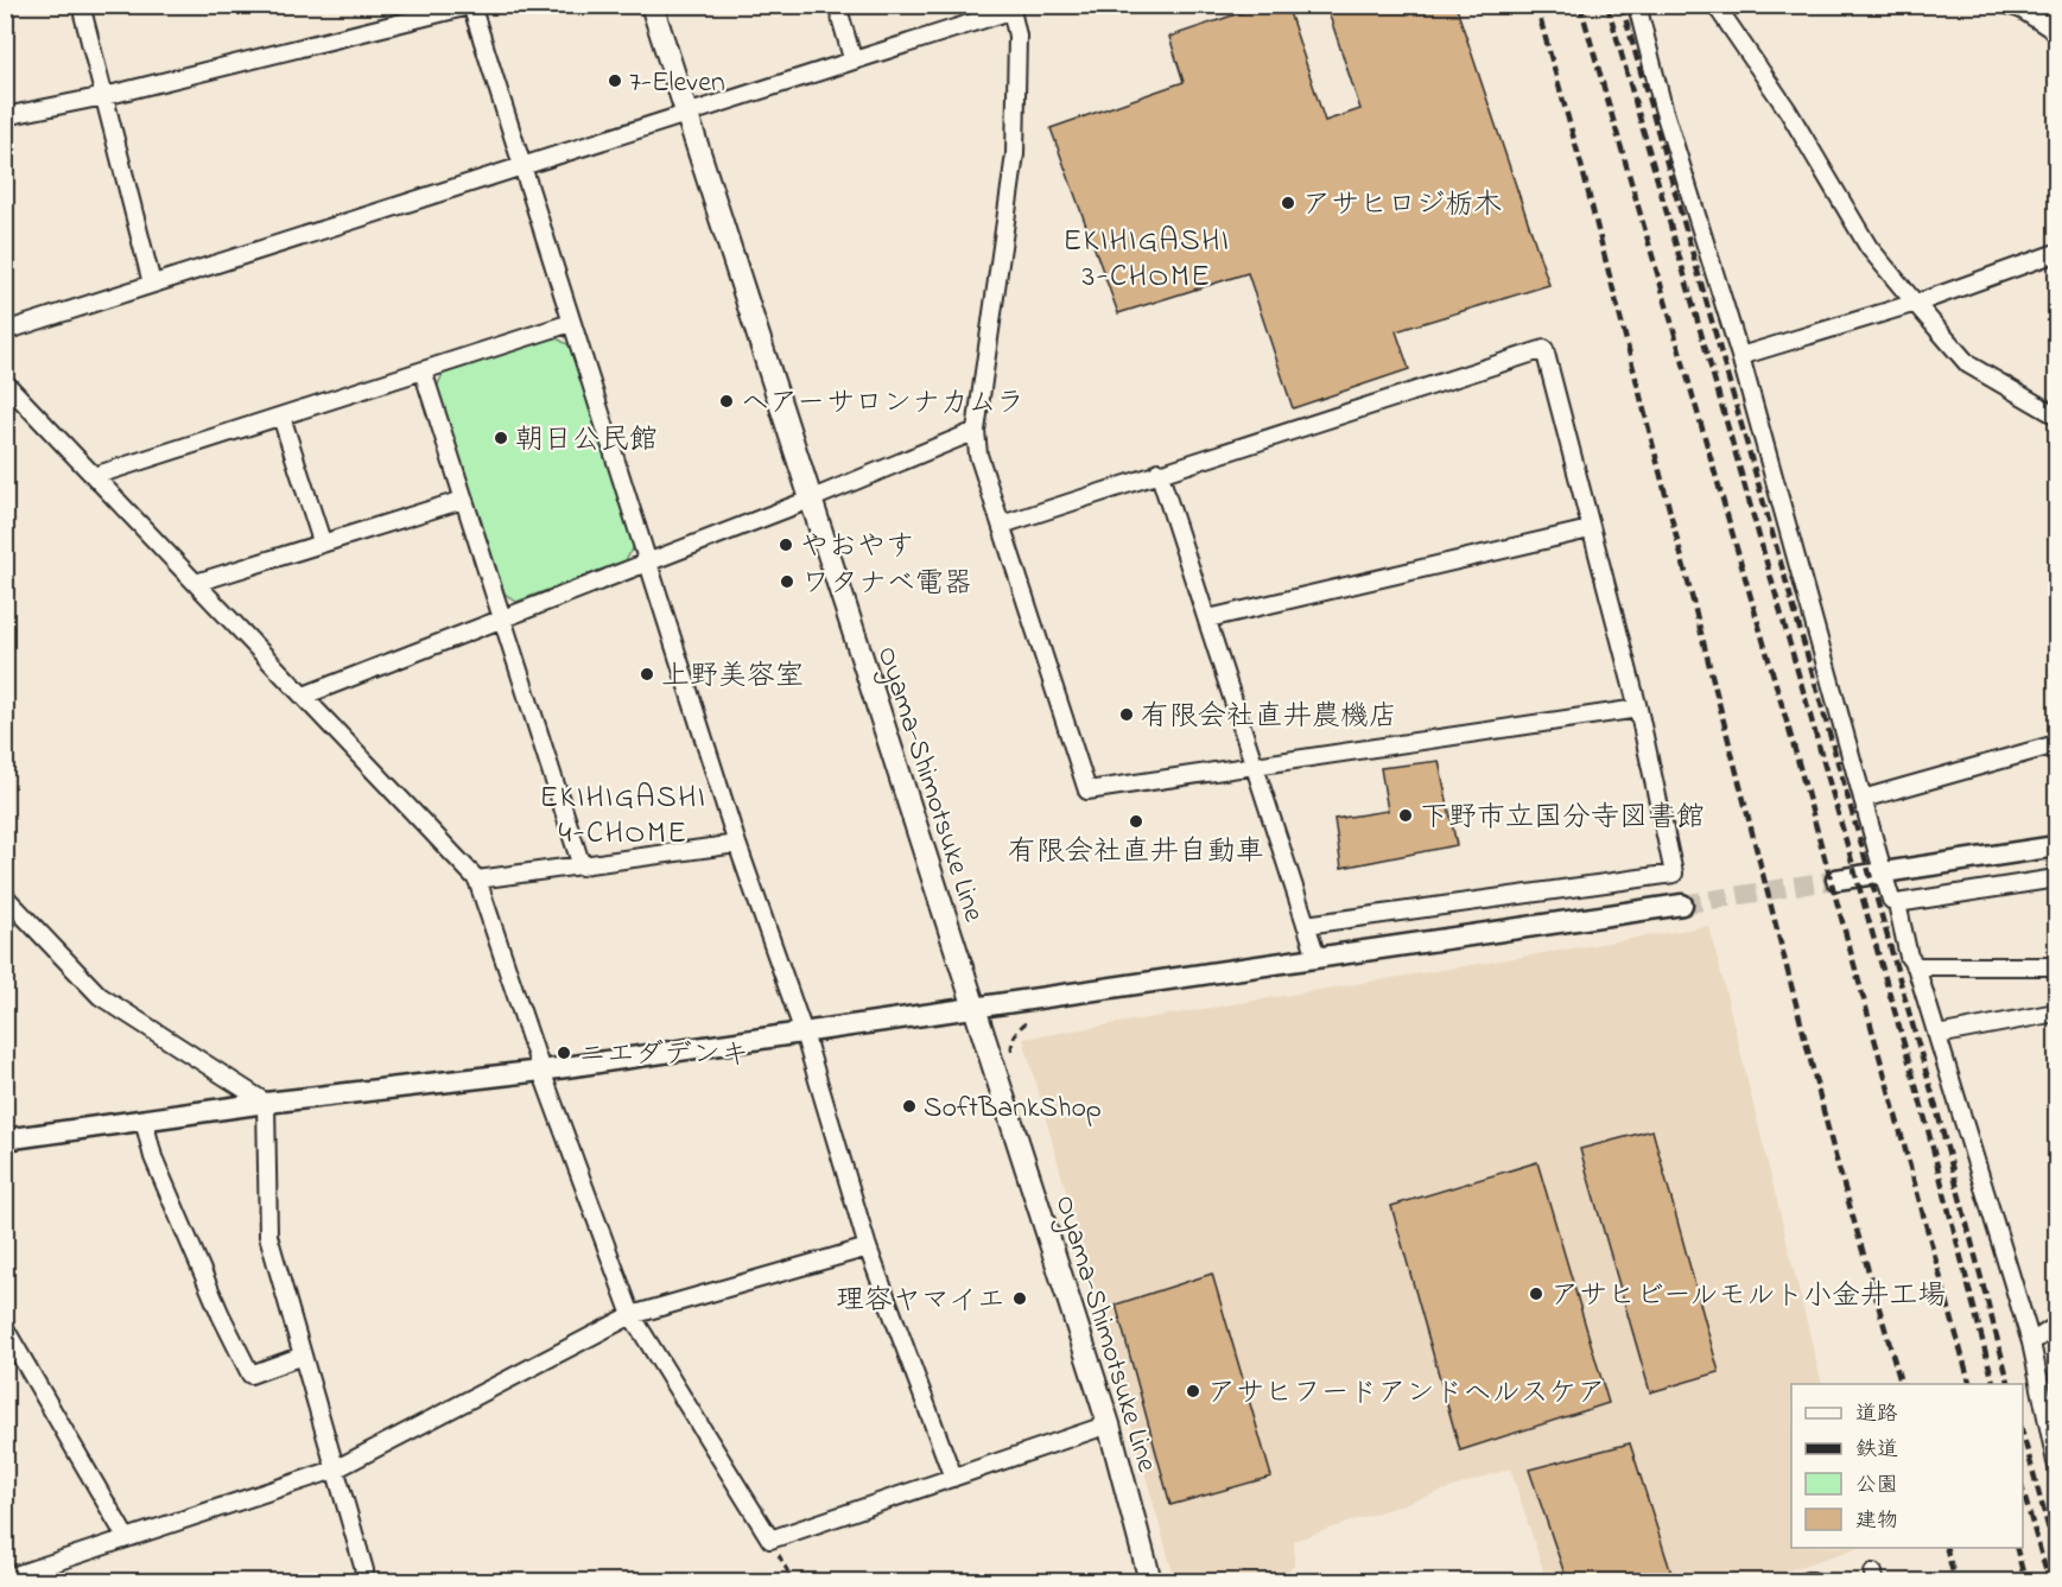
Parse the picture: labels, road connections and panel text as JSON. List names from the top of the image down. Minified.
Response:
{"streets":{"main road":["Oyama-Shimotsuke Line"]},"districts":["EKIHIGASHI 3-CHOME","EKIHIGASHI 4-CHOME"],"places":["7-Eleven","アサヒロジ栃木","ヘアーサロンナカムラ","朝日公民館","やおやす","ワタナベ電器","上野美容室","有限会社直井農機店","下野市立国分寺図書館","有限会社直井自動車","ニエダデンキ","SoftBankShop","アサヒビールモルト小金井工場","理容ヤマイエ","アサヒフードアンドヘルスケア"],"legend":["道路","鉄道","公園","建物"]}
